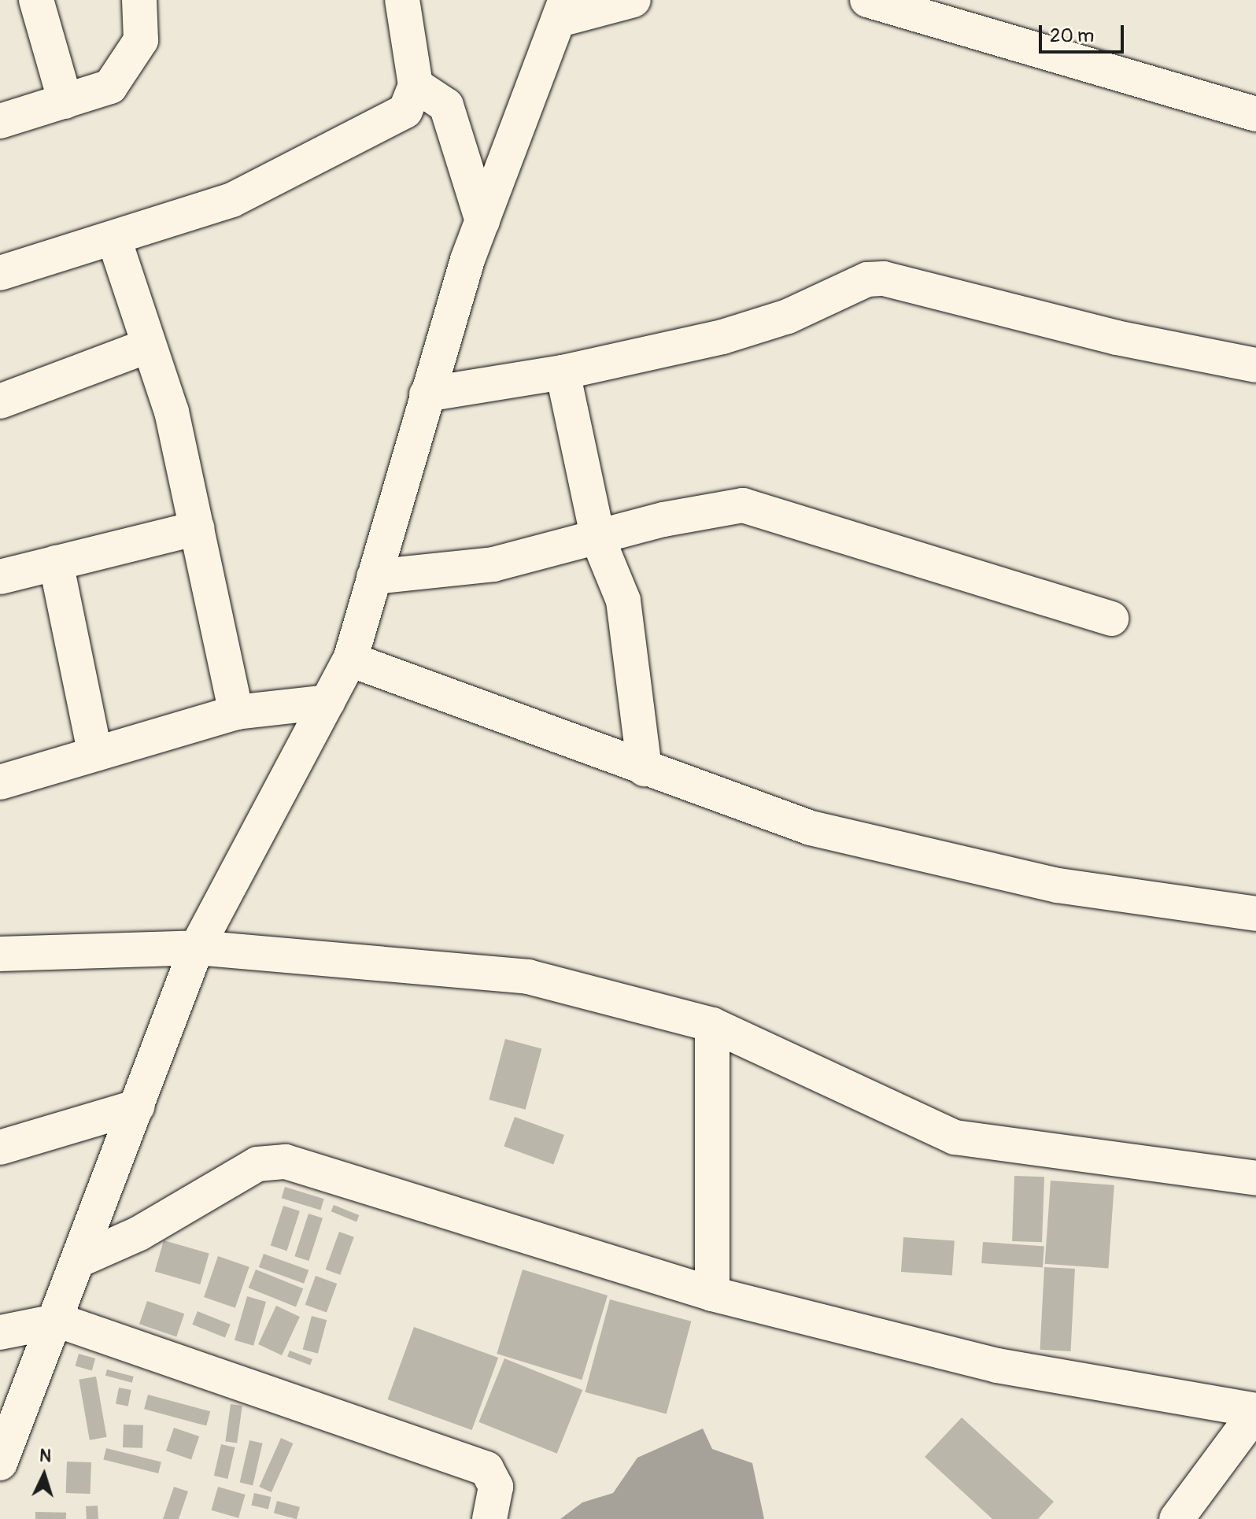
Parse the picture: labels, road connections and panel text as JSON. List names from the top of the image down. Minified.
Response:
{"scale_bar":"20 m","north":"top"}
